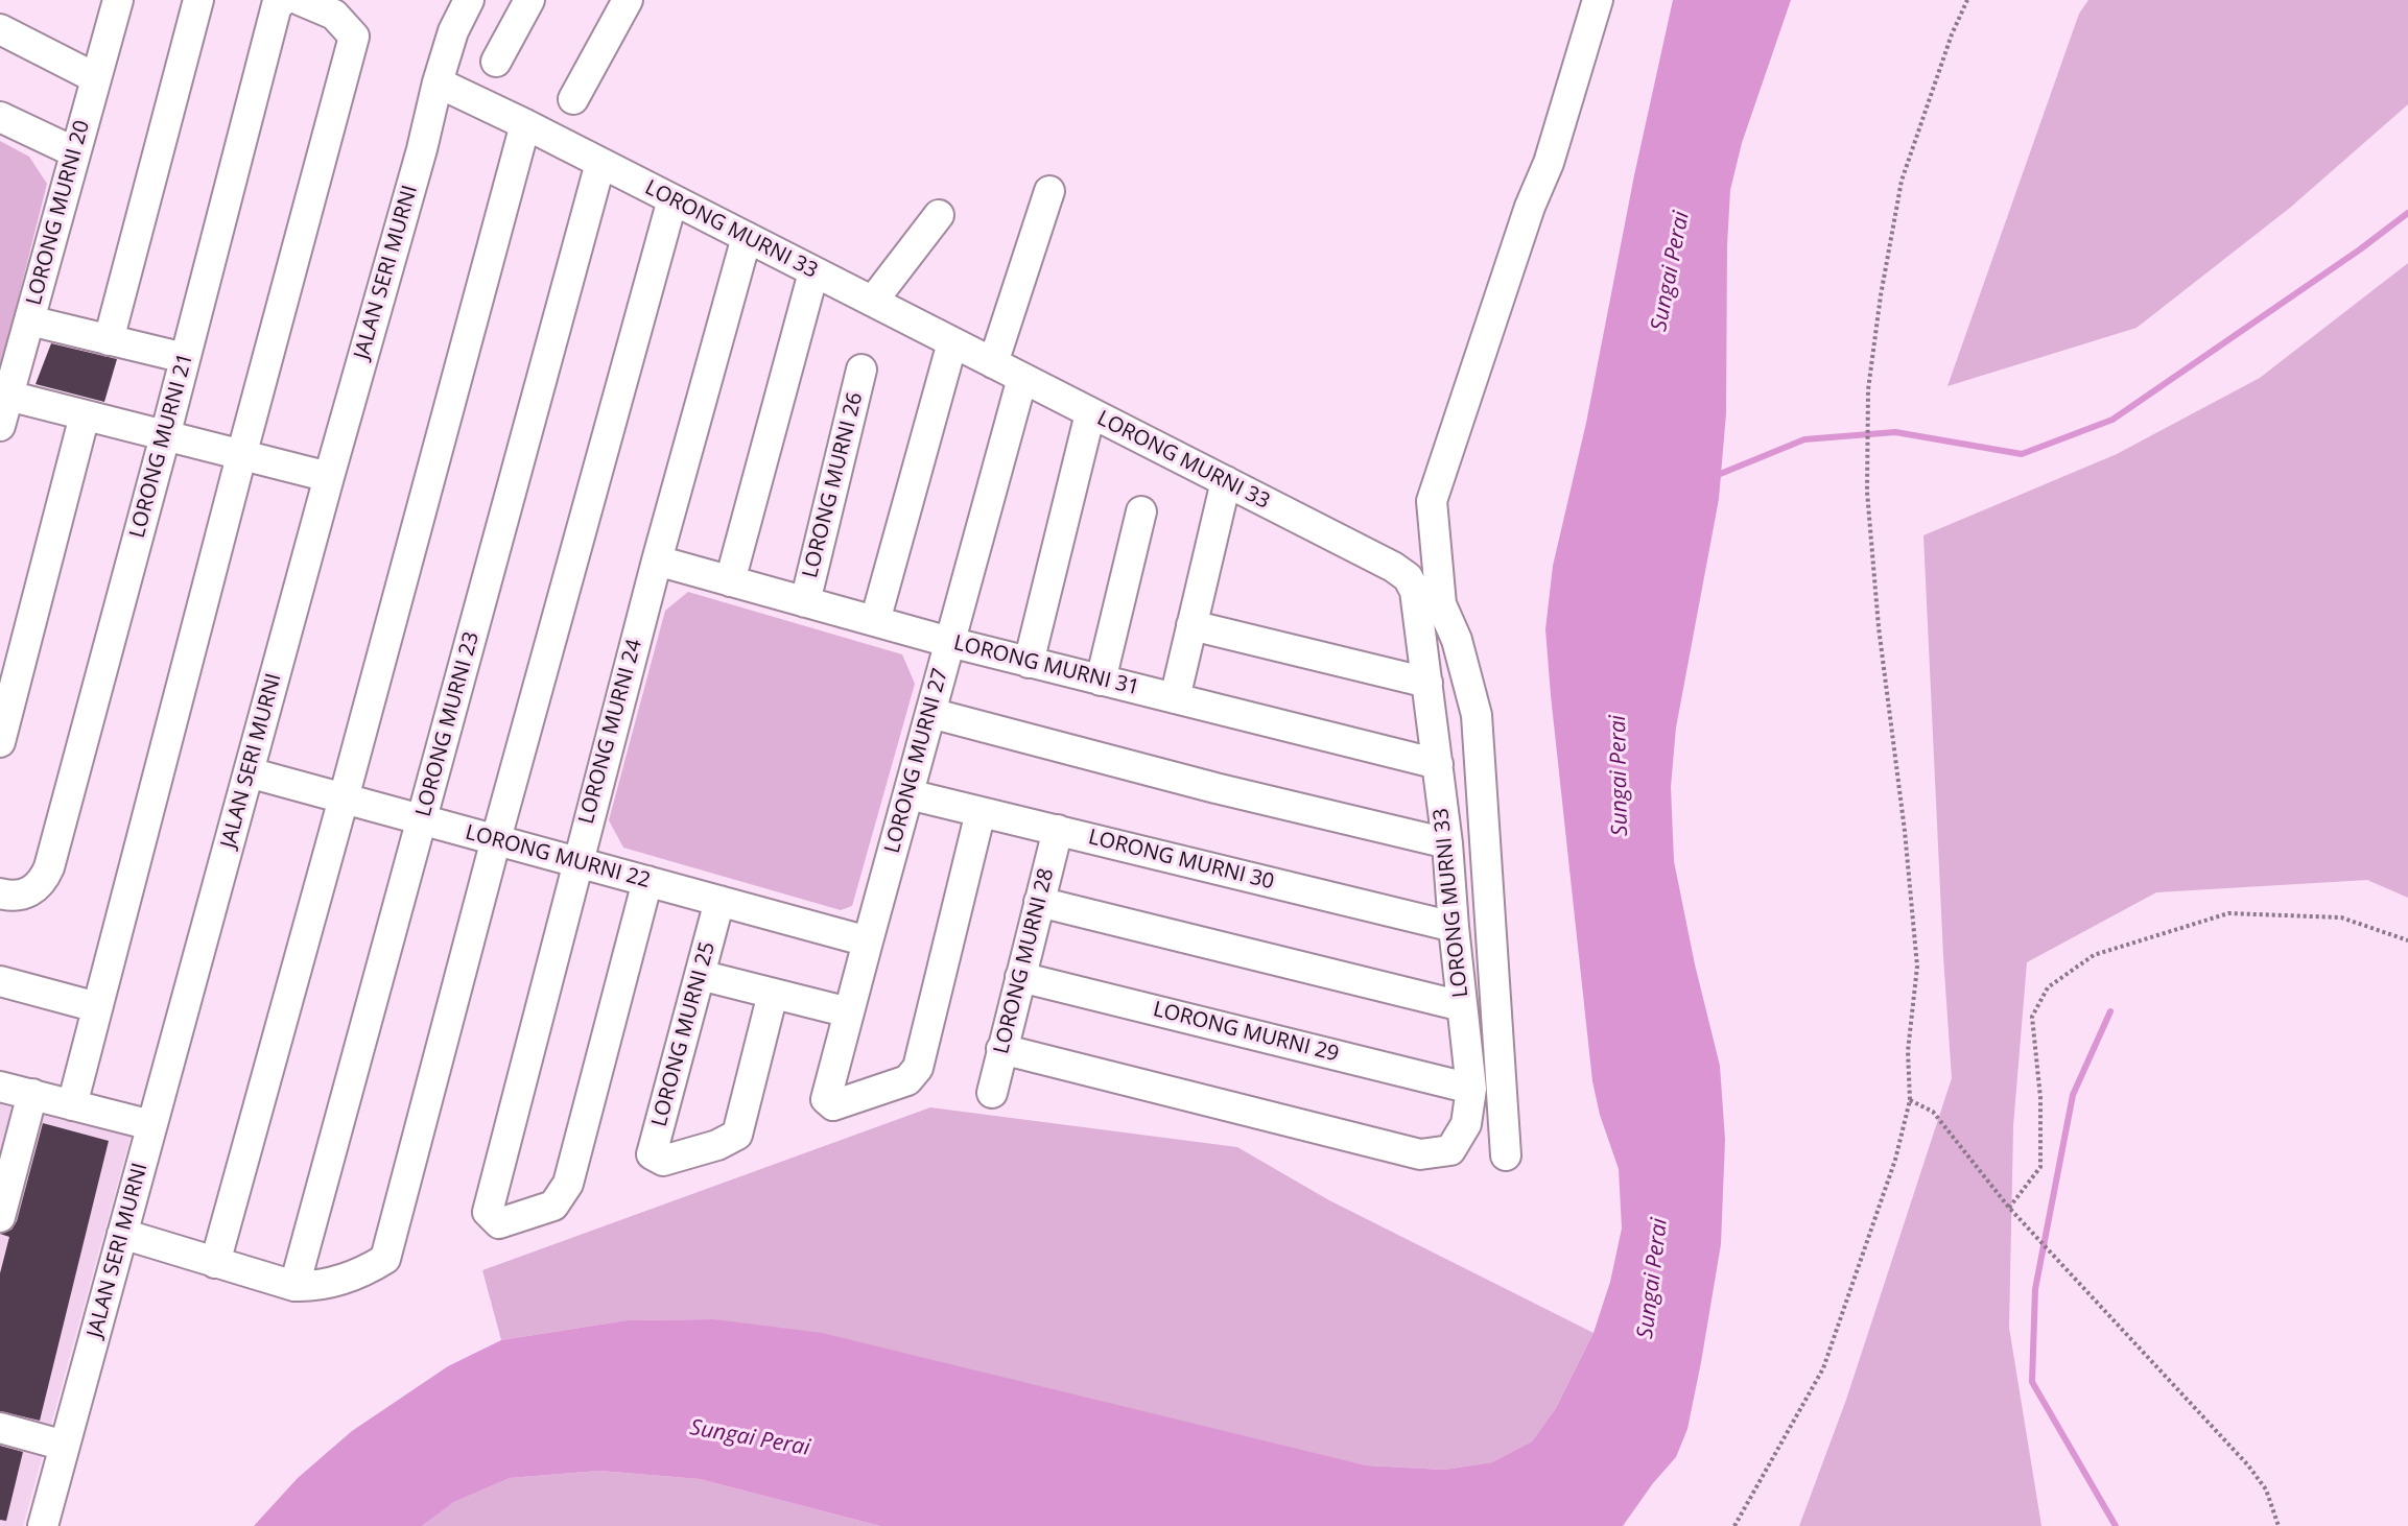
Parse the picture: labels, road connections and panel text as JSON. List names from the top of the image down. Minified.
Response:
{"streets":{"street":["LORONG MURNI 20","LORONG MURNI 33","JALAN SERI MURNI","LORONG MURNI 21","LORONG MURNI 26","LORONG MURNI 31","LORONG MURNI 23","LORONG MURNI 24","LORONG MURNI 27","LORONG MURNI 22","LORONG MURNI 30","LORONG MURNI 28","LORONG MURNI 29","LORONG MURNI 25"]},"crossings":[["LORONG MURNI 33","JALAN SERI MURNI"],["LORONG MURNI 33","LORONG MURNI 31"],["LORONG MURNI 33","LORONG MURNI 23"],["LORONG MURNI 33","LORONG MURNI 24"],["LORONG MURNI 33","LORONG MURNI 27"],["LORONG MURNI 33","LORONG MURNI 30"],["LORONG MURNI 33","LORONG MURNI 28"],["LORONG MURNI 33","LORONG MURNI 29"],["JALAN SERI MURNI","LORONG MURNI 22"],["LORONG MURNI 26","LORONG MURNI 31"],["LORONG MURNI 31","LORONG MURNI 24"],["LORONG MURNI 31","LORONG MURNI 27"],["LORONG MURNI 23","LORONG MURNI 22"],["LORONG MURNI 24","LORONG MURNI 22"],["LORONG MURNI 27","LORONG MURNI 22"],["LORONG MURNI 27","LORONG MURNI 30"],["LORONG MURNI 22","LORONG MURNI 25"],["LORONG MURNI 30","LORONG MURNI 28"],["LORONG MURNI 28","LORONG MURNI 29"]],"water":["Sungai Perai"]}
